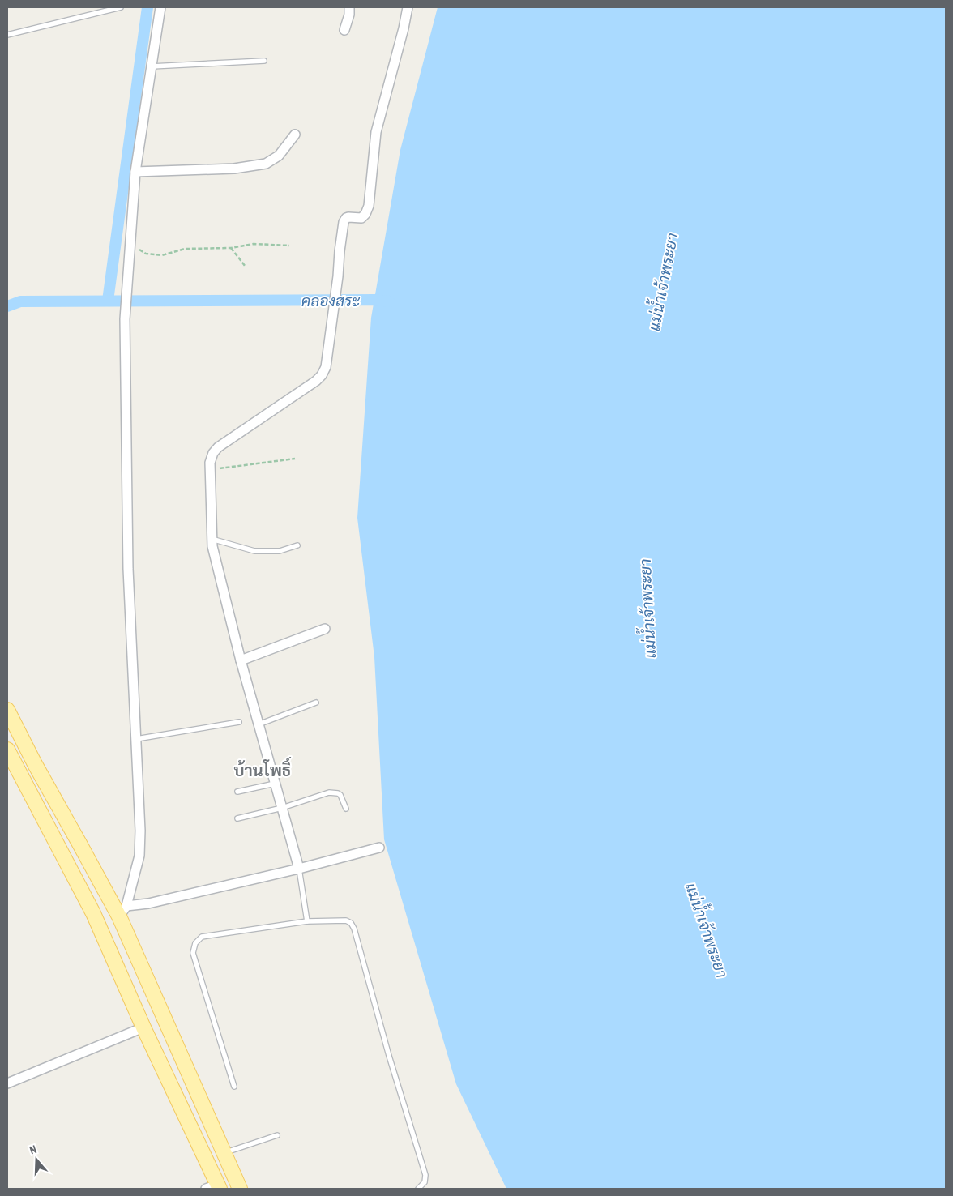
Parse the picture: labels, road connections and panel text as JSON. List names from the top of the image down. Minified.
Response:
{"districts":["บ้านโพธิ์"],"water":["แม่น้ำเจ้าพระยา","คลองสระ"],"north":"top"}
